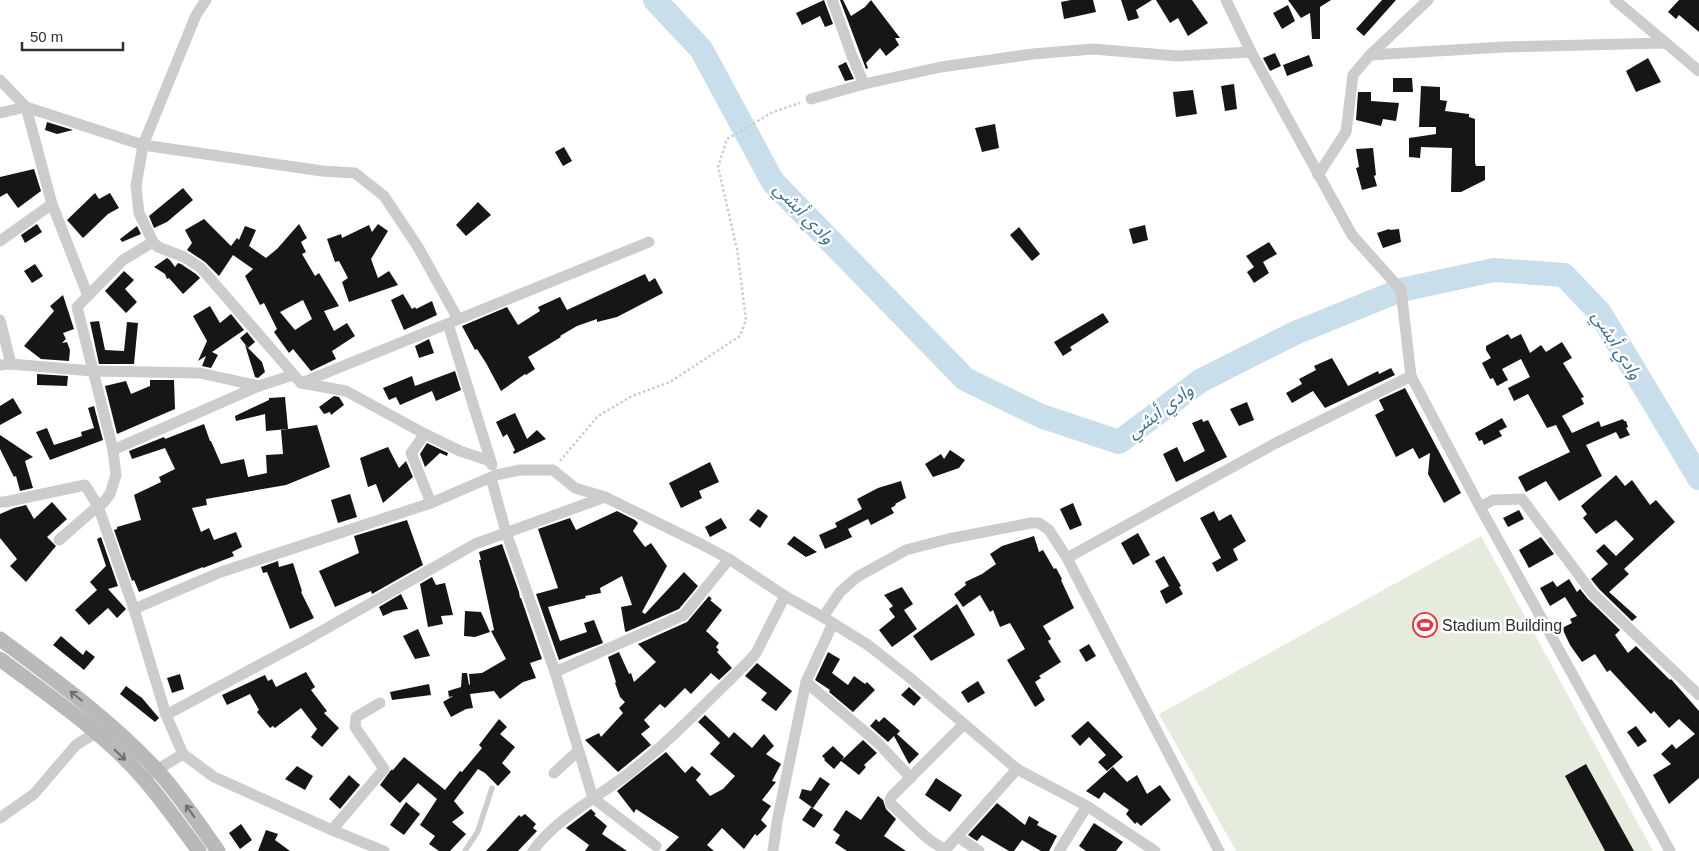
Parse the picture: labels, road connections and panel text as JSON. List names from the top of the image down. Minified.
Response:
{"water":["وادي أبشي"],"places":{"sports":["Stadium Building"]},"scale_bar":"50 m"}
